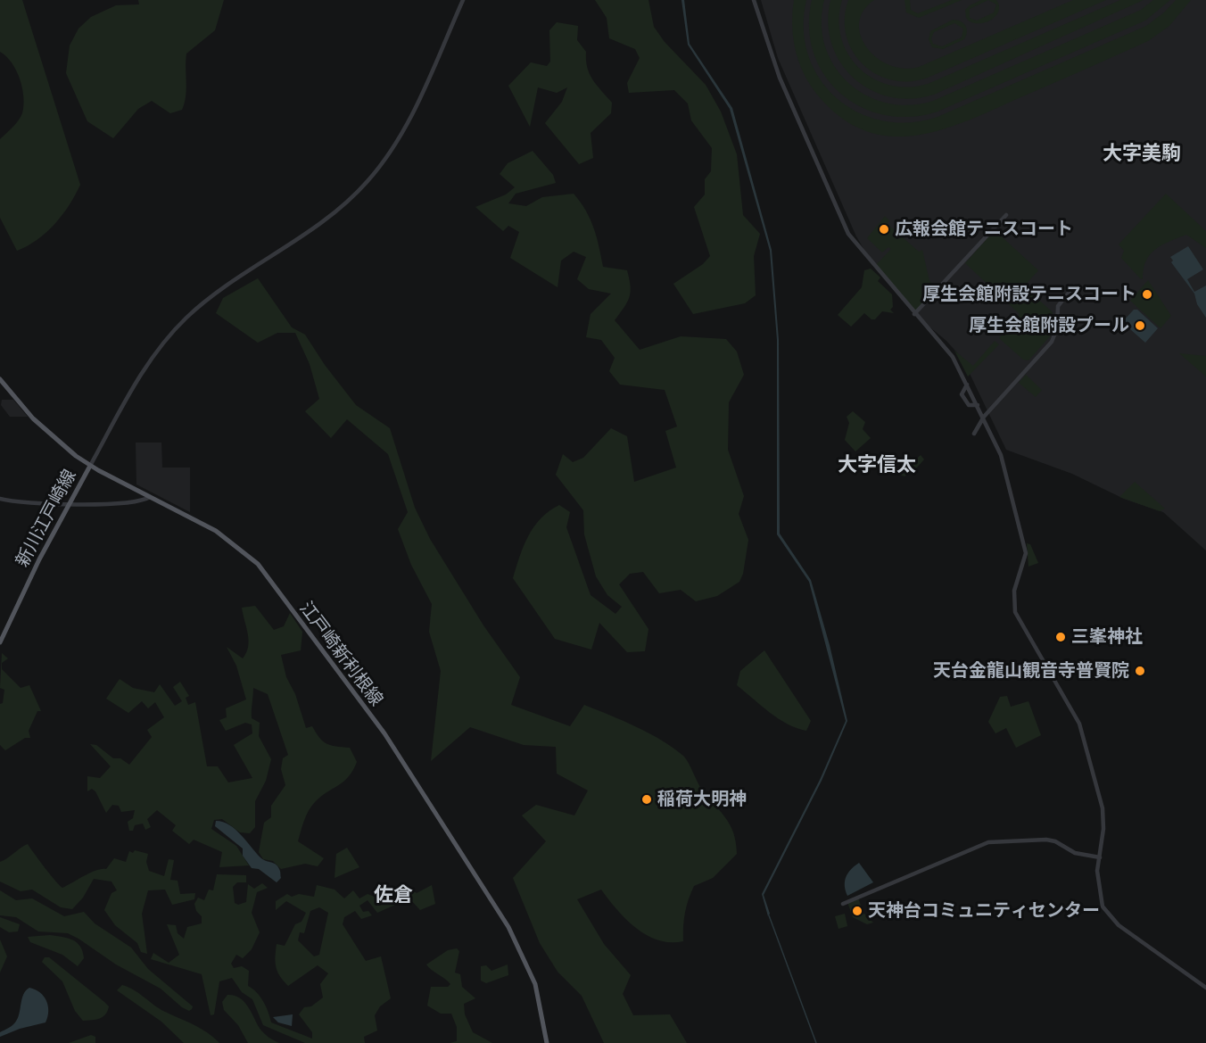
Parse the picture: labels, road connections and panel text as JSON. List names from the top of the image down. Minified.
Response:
{"streets":{"main road":["新川江戸崎線","江戸崎新利根線"]},"crossings":[["新川江戸崎線","江戸崎新利根線"]],"districts":["大字美駒","大字信太","佐倉"],"places":["広報会館テニスコート","厚生会館附設テニスコート","厚生会館附設プール","三峯神社","天台金龍山観音寺普賢院","稲荷大明神","天神台コミュニティセンター"]}
